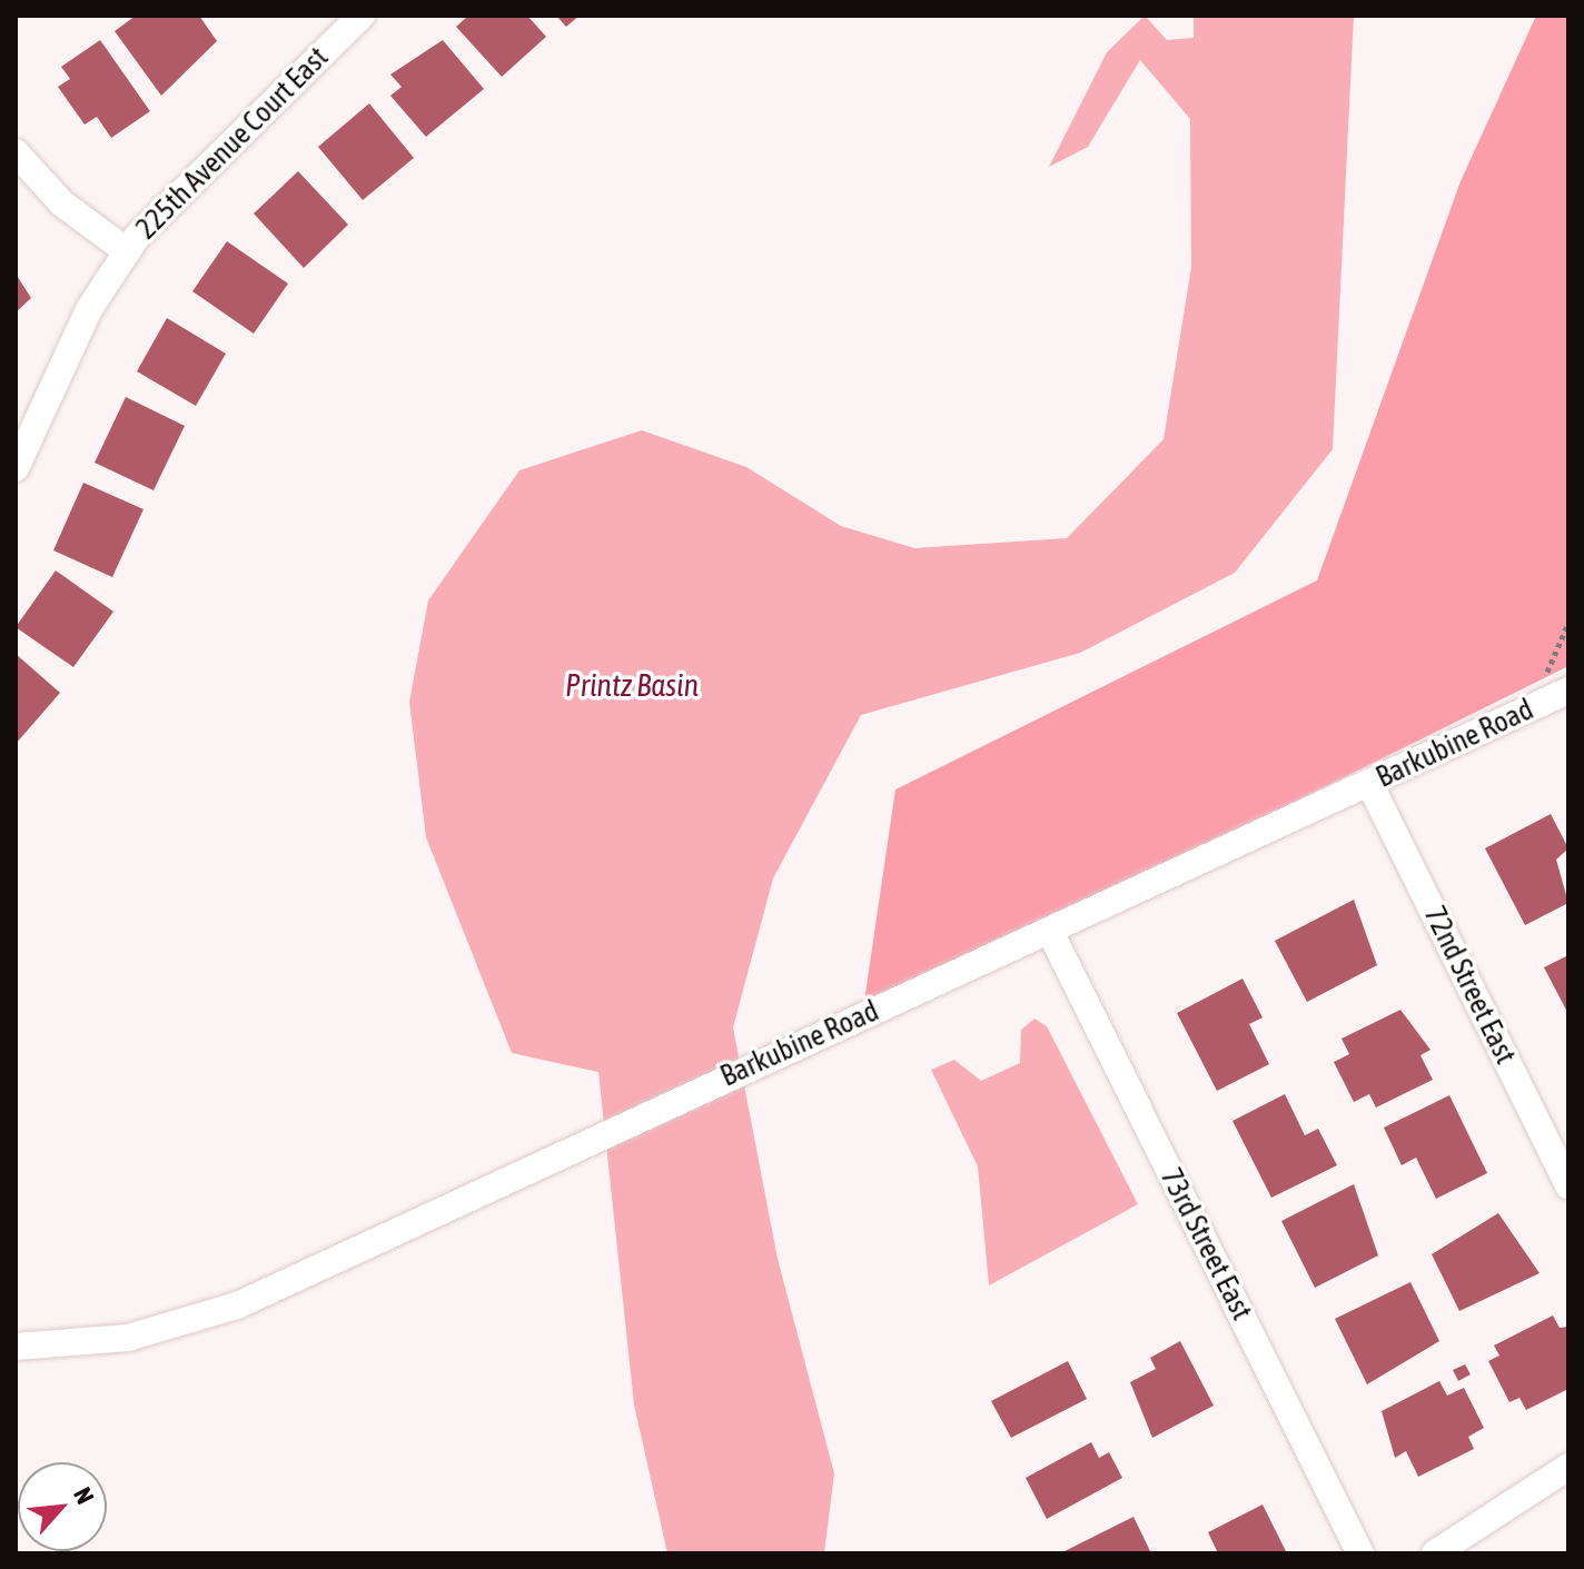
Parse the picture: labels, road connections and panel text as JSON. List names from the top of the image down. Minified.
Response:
{"streets":{"street":["225th Avenue Court East","Barkubine Road","72nd Street East","73rd Street East"]},"crossings":[["Barkubine Road","72nd Street East"],["Barkubine Road","73rd Street East"]],"water":["Printz Basin"],"north":"top right"}
